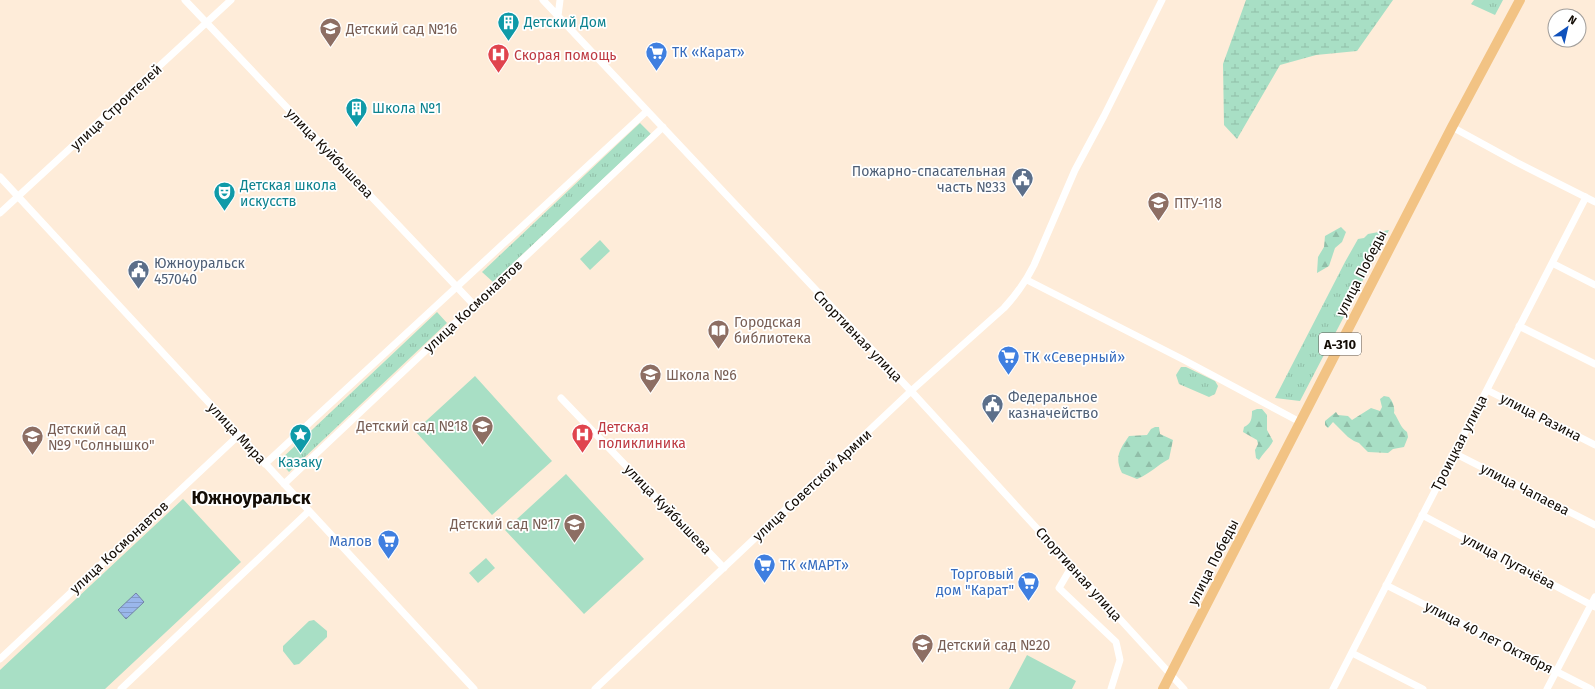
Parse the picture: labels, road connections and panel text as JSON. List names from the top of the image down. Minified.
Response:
{"streets":{"highway":["улица Победы","А-310"],"street":["улица Строителей","улица Куйбышева","улица Космонавтов","Спортивная улица","улица Разина","улица Мира","Троицкая улица","улица Советской Армии","улица Чапаева","улица Пугачёва","улица 40 лет Октября"]},"crossings":[["улица Строителей","улица Куйбышева"],["улица Строителей","улица Мира"],["улица Куйбышева","улица Космонавтов"],["улица Куйбышева","улица Советской Армии"],["улица Победы","Спортивная улица"],["улица Космонавтов","Спортивная улица"],["улица Космонавтов","улица Мира"],["Спортивная улица","улица Советской Армии"],["улица Разина","Троицкая улица"],["Троицкая улица","улица Чапаева"],["Троицкая улица","улица Пугачёва"],["Троицкая улица","улица 40 лет Октября"]],"districts":["Южноуральск"],"places":{"building":["Детский Дом","Школа №1"],"school or university":["Детский сад №16","ПТУ-118","Школа №6","Детский сад №18","Детский сад №9 \"Солнышко\"","Детский сад №17","Детский сад №20"],"supermarket":["ТК «Карат»","ТК «Северный»","Малов","ТК «МАРТ»","Торговый дом \"Карат\""],"hospital":["Скорая помощь","Детская поликлиника"],"public building":["Пожарно-спасательная часть №33","Южноуральск 457040","Федеральное казначейство"],"theatre":["Детская школа искусств"],"library":["Городская библиотека"],"place":["Казаку"]},"north":"top right"}
